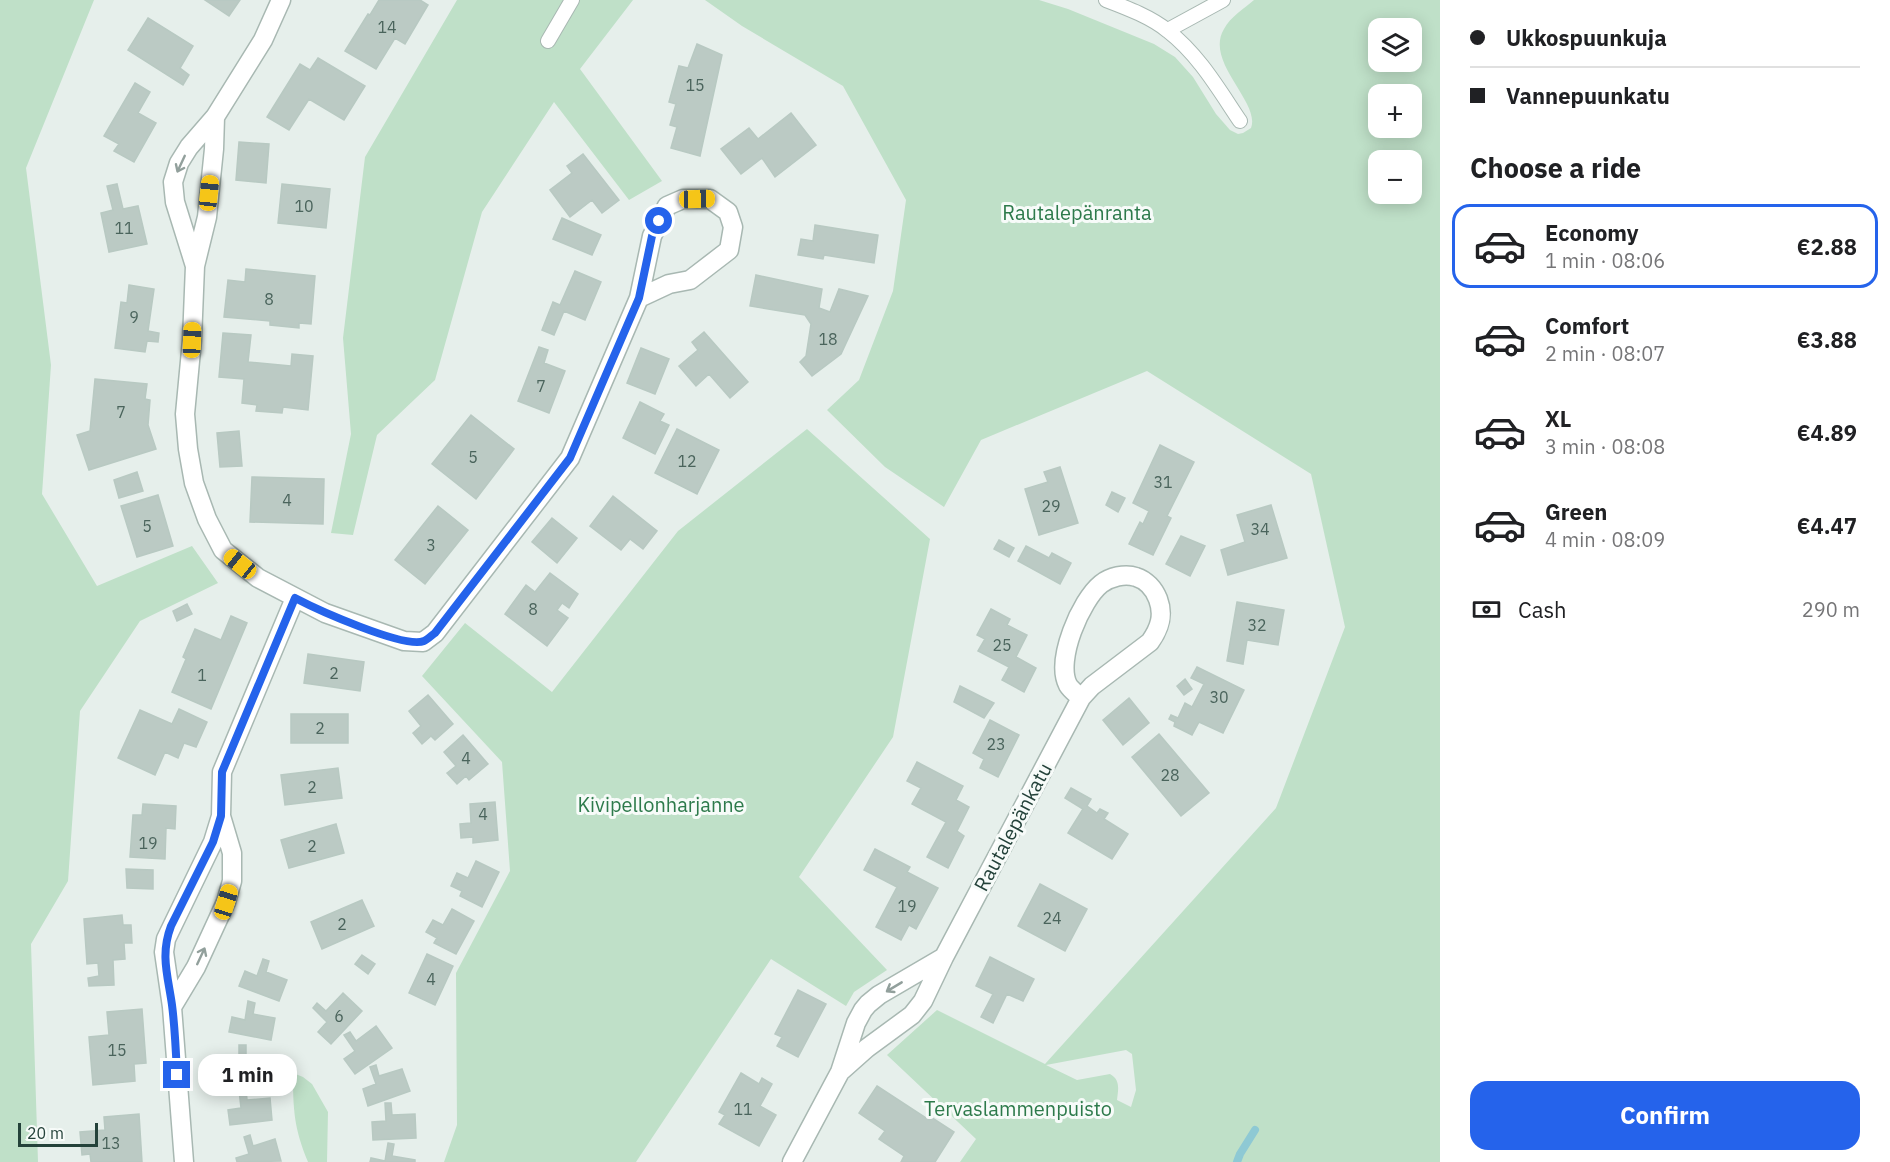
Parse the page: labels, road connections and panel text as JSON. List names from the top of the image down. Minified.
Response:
{"streets":{"street":["Rautalepänkatu"]},"parks":["Rautalepänranta","Kivipellonharjanne","Tervaslammenpuisto"],"house_numbers":["14","15","10","11","8","9","18","7","7","5","12","31","4","29","5","34","3","8","32","25","2","1","30","2","23","4","28","2","4","19","2","19","24","2","4","6","15","11","13"],"scale_bar":"20 m","page":{"banner":["Ukkospuunkuja","Vannepuunkatu"],"map_buttons":["+","−"],"heading":"Choose a ride","list":[{"name":"Economy","note":"1 min · 08:06","value":"€2.88"},{"name":"Comfort","note":"2 min · 08:07","value":"€3.88"},{"name":"XL","note":"3 min · 08:08","value":"€4.89"},{"name":"Green","note":"4 min · 08:09","value":"€4.47"}],"pay":["Cash","290 m"],"bubble":"1 min","buttons":"Confirm","scale":"20 m"}}
